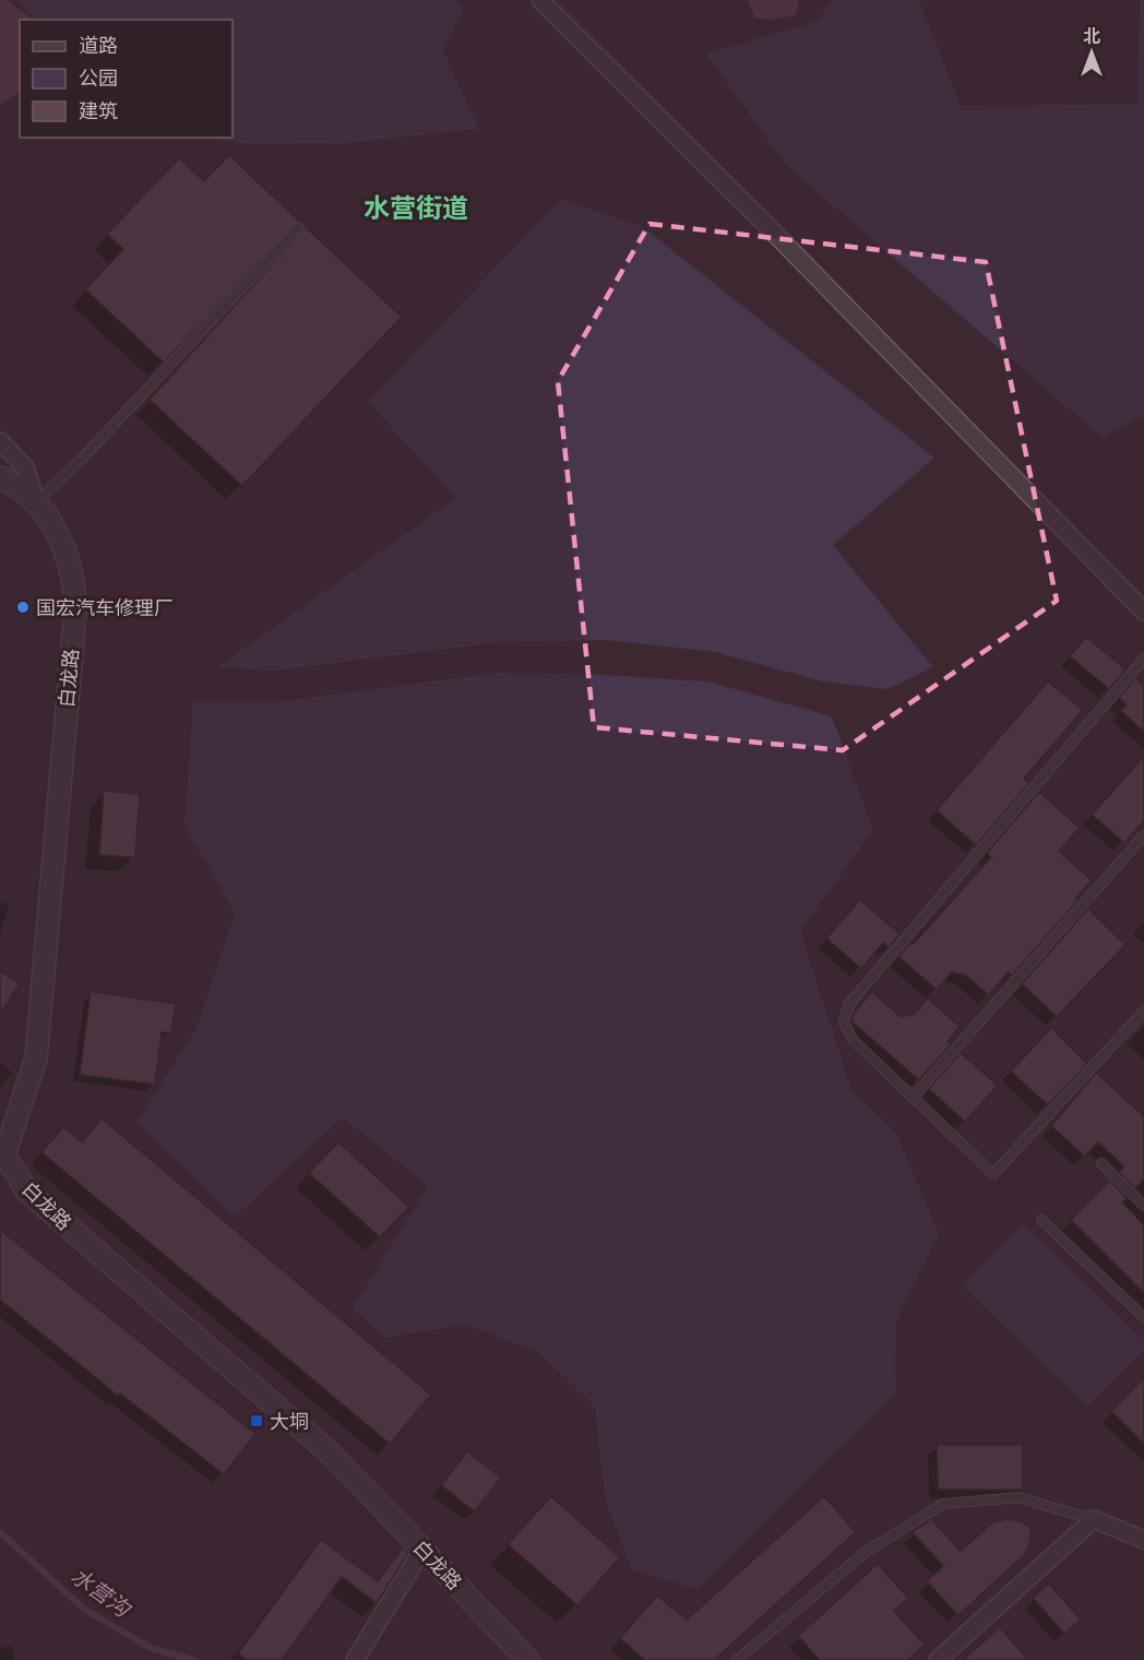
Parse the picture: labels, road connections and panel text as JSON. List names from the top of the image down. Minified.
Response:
{"streets":{"street":["白龙路"]},"districts":["水营街道"],"water":["水营沟"],"places":{"other":["国宏汽车修理厂"],"transit":["大垌"]},"legend":["道路","公园","建筑"],"north":"top"}
